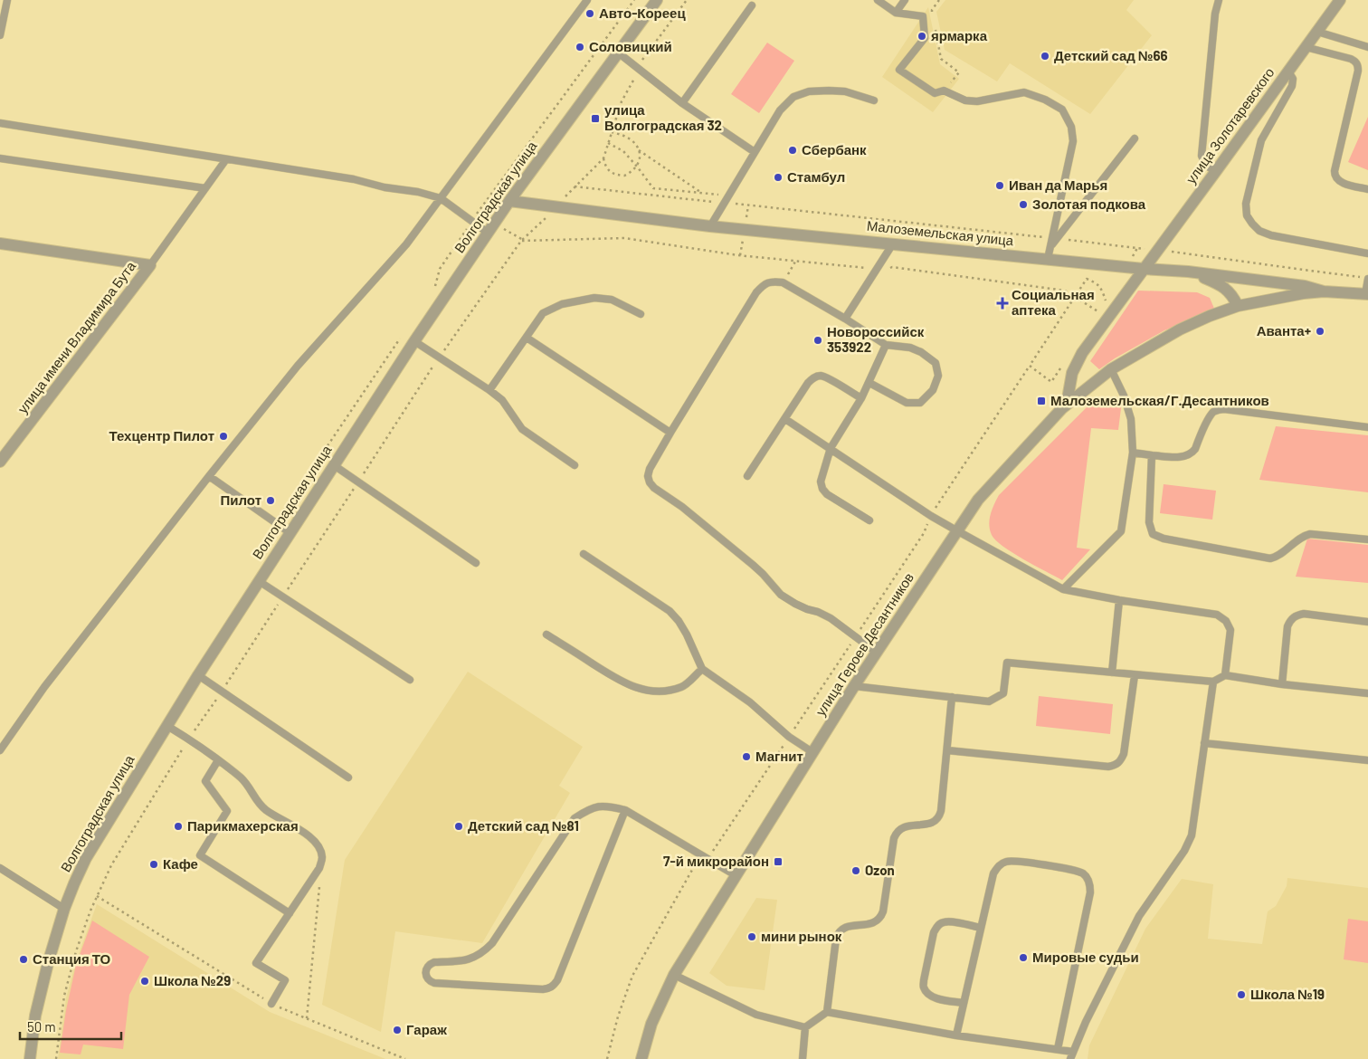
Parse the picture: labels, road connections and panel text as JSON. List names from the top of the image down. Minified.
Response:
{"streets":{"street":["улица Золотаревского","Волгоградская улица","Малоземельская улица","улица имени Владимира Бута","улица Героев Десантников"]},"crossings":[["улица Золотаревского","Малоземельская улица"],["Волгоградская улица","Малоземельская улица"],["Малоземельская улица","улица Героев Десантников"]],"places":{"other":["Авто-Кореец","ярмарка","Соловицкий","Детский сад №66","Сбербанк","Стамбул","Иван да Марья","Золотая подкова","Аванта+","Новороссийск 353922","Техцентр Пилот","Пилот","Магнит","Парикмахерская","Детский сад №81","Кафе","Ozon","мини рынок","Мировые судьи","Станция ТО","Школа №29","Школа №19","Гараж"],"transit":["улица Волгоградская 32","Малоземельская/Г.Десантников","7-й микрорайон"],"health":["Социальная аптека"]},"scale_bar":"50 m"}
